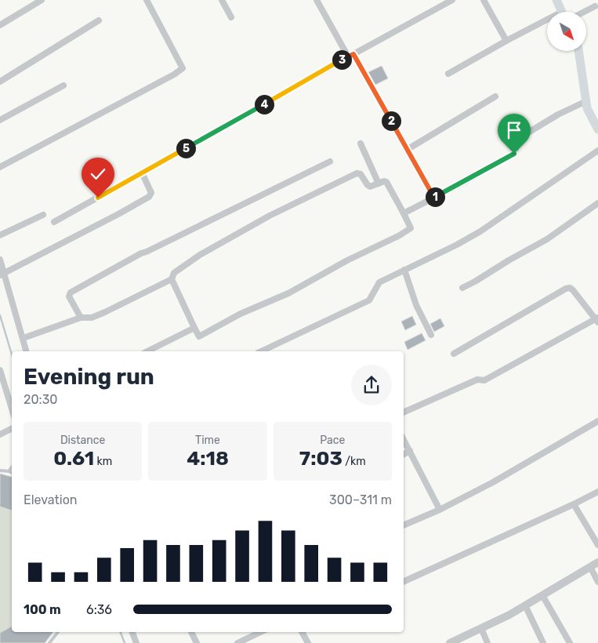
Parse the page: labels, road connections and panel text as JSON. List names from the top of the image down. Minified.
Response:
{"north":"bottom right","page":{"pins":["3","4","2","5","1"],"heading":["Evening run","20:30"],"stats":[["Distance","0.61 km"],["Time","4:18"],["Pace","7:03 /km"]],"chart":["Elevation","300–311 m"],"list":[{"name":"100 m","note":"6:36"}]}}
